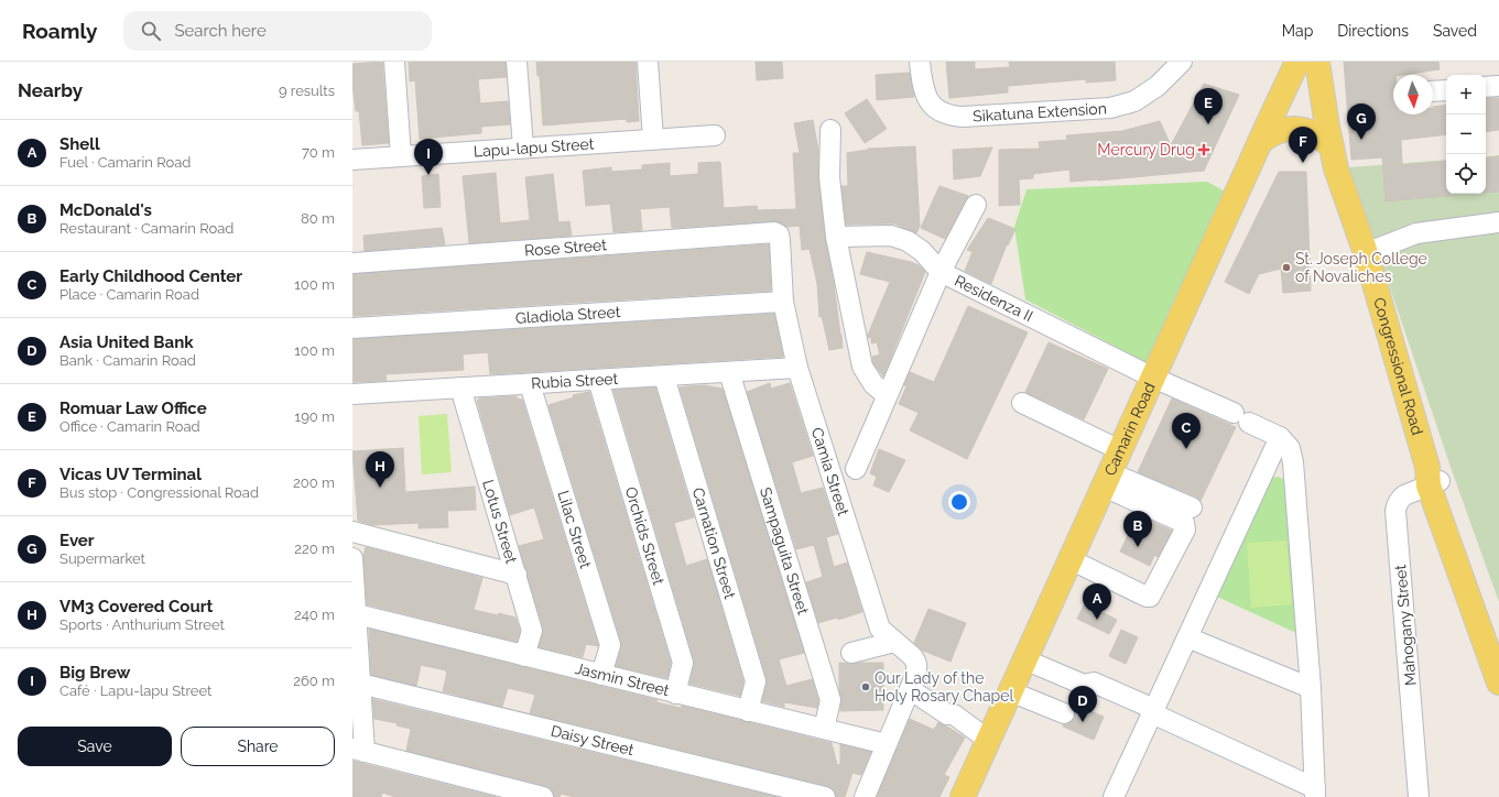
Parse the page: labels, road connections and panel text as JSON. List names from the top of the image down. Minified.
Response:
{"streets":{"main road":["Congressional Road","Camarin Road"],"street":["Sikatuna Extension","Lapu-lapu Street","Rose Street","Residenza II","Gladiola Street","Rubia Street","Camia Street","Lotus Street","Lilac Street","Orchids Street","Carnation Street","Sampaguita Street","Mahogany Street","Jasmin Street","Daisy Street"]},"crossings":[["Rose Street","Camia Street"],["Residenza II","Camarin Road"],["Gladiola Street","Camia Street"],["Congressional Road","Mahogany Street"],["Rubia Street","Camia Street"],["Rubia Street","Lotus Street"],["Rubia Street","Lilac Street"],["Rubia Street","Orchids Street"],["Rubia Street","Carnation Street"],["Rubia Street","Sampaguita Street"],["Lotus Street","Jasmin Street"],["Lilac Street","Jasmin Street"],["Orchids Street","Jasmin Street"],["Carnation Street","Jasmin Street"],["Sampaguita Street","Jasmin Street"]],"places":{"health":["Mercury Drug"],"other":["St. Joseph College of Novaliches","Our Lady of the Holy Rosary Chapel"]},"north":"bottom","page":{"header":"Roamly","search":"Search here","nav":["Map","Directions","Saved"],"heading":["Nearby","9 results"],"map_buttons":["+","−"],"pins":["E","G","F","I","C","H","B","A","D"],"list":[{"mark":"A","name":"Shell","note":"Fuel · Camarin Road","value":"70 m"},{"mark":"B","name":"McDonald's","note":"Restaurant · Camarin Road","value":"80 m"},{"mark":"C","name":"Early Childhood Center","note":"Place · Camarin Road","value":"100 m"},{"mark":"D","name":"Asia United Bank","note":"Bank · Camarin Road","value":"100 m"},{"mark":"E","name":"Romuar Law Office","note":"Office · Camarin Road","value":"190 m"},{"mark":"F","name":"Vicas UV Terminal","note":"Bus stop · Congressional Road","value":"200 m"},{"mark":"G","name":"Ever","note":"Supermarket","value":"220 m"},{"mark":"H","name":"VM3 Covered Court","note":"Sports · Anthurium Street","value":"240 m"},{"mark":"I","name":"Big Brew","note":"Café · Lapu-lapu Street","value":"260 m"}],"buttons":["Save","Share"]}}
